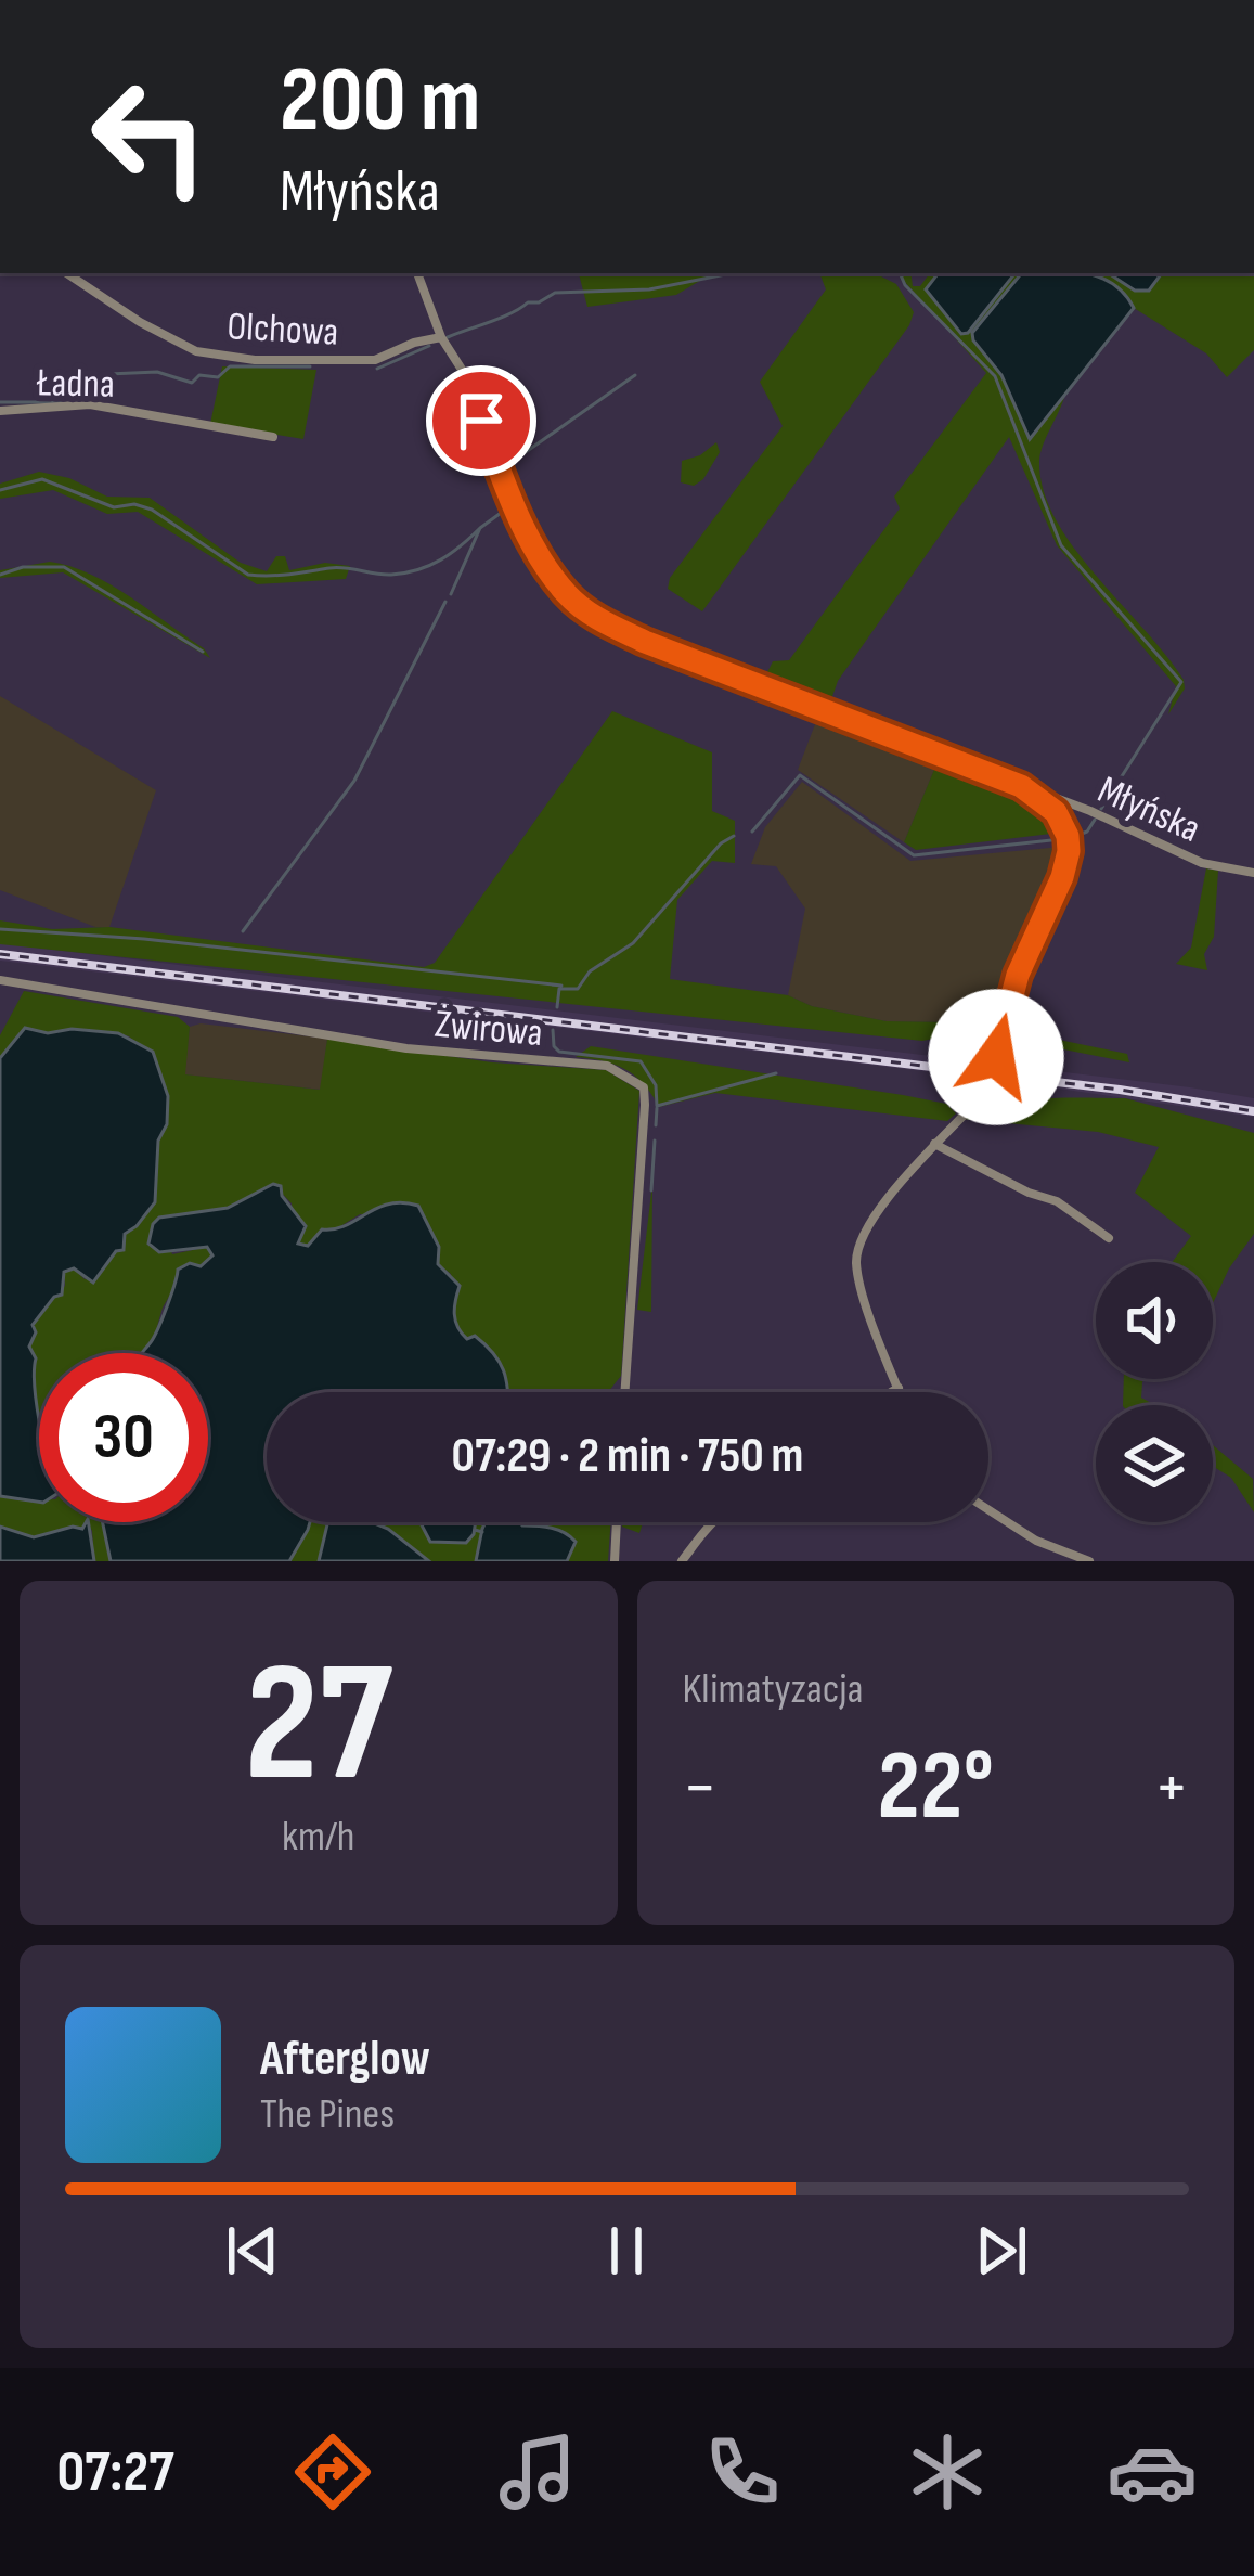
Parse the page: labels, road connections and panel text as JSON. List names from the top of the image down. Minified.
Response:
{"streets":{"street":["Olchowa","Ładna","Młyńska","Żwirowa"]},"crossings":[["Olchowa","Młyńska"]],"page":{"turn":["200 m","Młyńska"],"limit":"30","trip":"07:29 · 2 min · 750 m","tile":[["27","km/h"],"Klimatyzacja"],"heat":["−","22°","+"],"song":["Afterglow","The Pines"],"tabs":"07:27"}}
